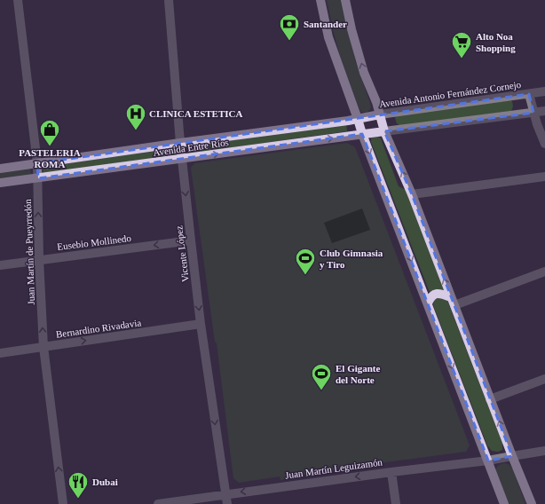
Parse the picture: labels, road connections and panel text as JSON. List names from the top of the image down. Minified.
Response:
{"streets":{"main road":["Avenida Antonio Fernández Cornejo","Avenida Entre Ríos"],"street":["Eusebio Mollinedo","Juan Martín de Pueyrredón","Vicente López","Bernardino Rivadavia","Juan Martín Leguizamón"]},"crossings":[["Avenida Antonio Fernández Cornejo","Avenida Entre Ríos"],["Avenida Entre Ríos","Juan Martín de Pueyrredón"],["Avenida Entre Ríos","Vicente López"],["Eusebio Mollinedo","Juan Martín de Pueyrredón"],["Eusebio Mollinedo","Vicente López"],["Juan Martín de Pueyrredón","Bernardino Rivadavia"],["Vicente López","Bernardino Rivadavia"],["Vicente López","Juan Martín Leguizamón"]],"one_way":["Eusebio Mollinedo","Juan Martín de Pueyrredón","Vicente López","Bernardino Rivadavia","Juan Martín Leguizamón"],"places":{"bank":["Santander"],"supermarket":["Alto Noa Shopping"],"hospital":["CLINICA ESTETICA"],"shop":["PASTELERIA ROMA"],"sports":["Club Gimnasia y Tiro","El Gigante del Norte"],"restaurant":["Dubai"]}}
